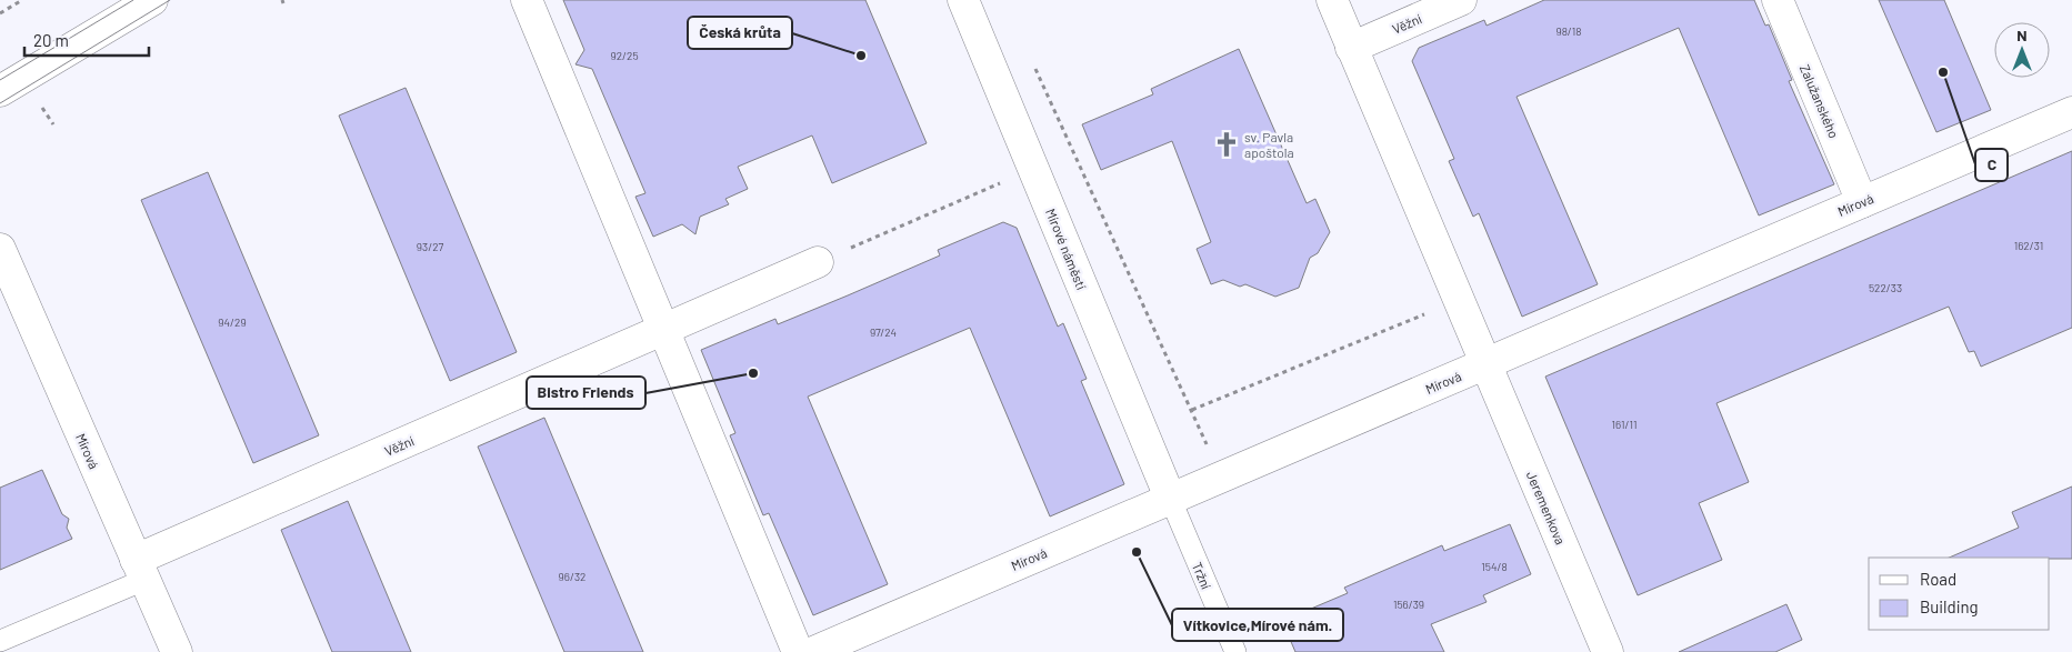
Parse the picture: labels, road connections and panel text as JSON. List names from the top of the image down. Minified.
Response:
{"streets":{"street":["Věžní","Zalužanského","Mírová","Mírové náměstí","Jeremenkova"],"lane":["Tržní"]},"crossings":[["Věžní","Mírová"],["Zalužanského","Mírová"],["Mírová","Mírové náměstí"],["Mírová","Jeremenkova"],["Mírová","Tržní"],["Mírové náměstí","Tržní"]],"places":{"other":["Česká krůta","C","Bistro Friends","Vítkovice,Mírové nám."],"church":["sv. Pavla apoštola"]},"house_numbers":["98/18","92/25","162/31","93/27","522/33","94/29","97/24","161/11","154/8","96/32","156/39"],"legend":["Road","Building"],"scale_bar":"20 m","north":"top"}
